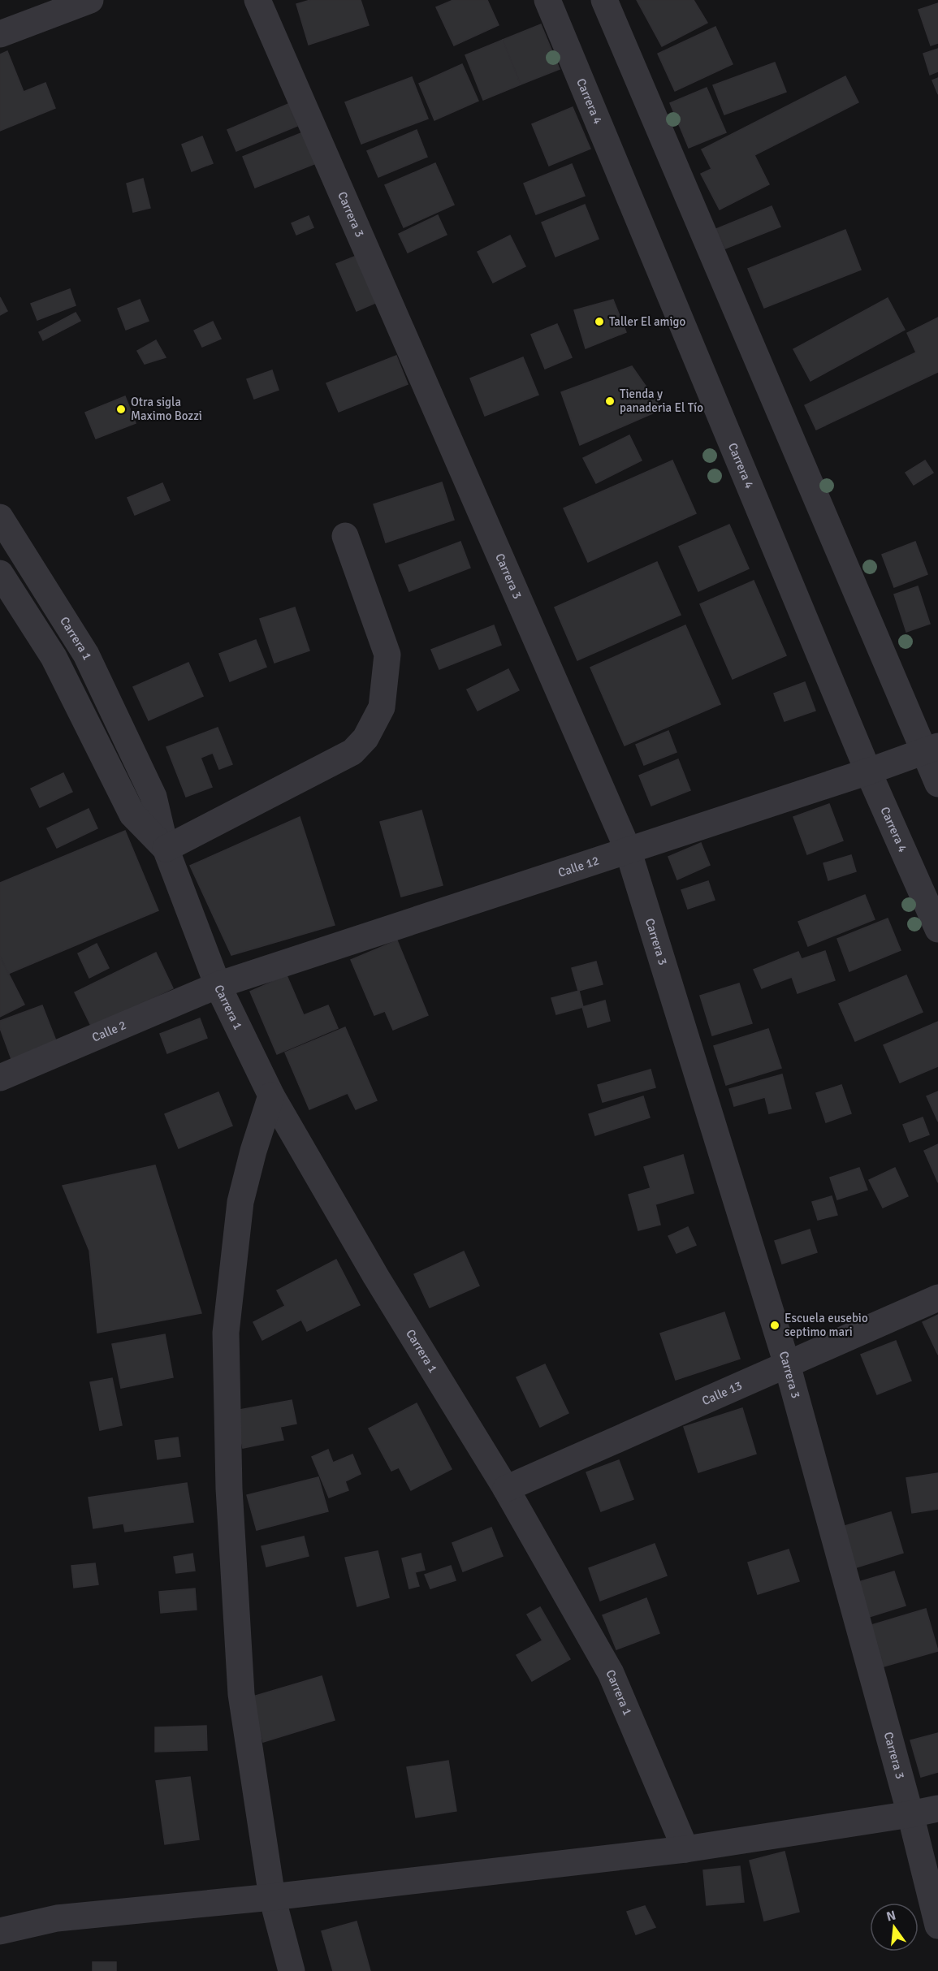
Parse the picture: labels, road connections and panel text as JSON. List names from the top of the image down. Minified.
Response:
{"streets":{"street":["Carrera 4","Carrera 3","Carrera 1","Calle 12","Calle 2","Calle 13"]},"crossings":[["Carrera 4","Calle 12"],["Carrera 3","Calle 12"],["Carrera 3","Calle 13"],["Carrera 1","Calle 12"],["Carrera 1","Calle 2"],["Carrera 1","Calle 13"],["Calle 12","Calle 2"]],"places":["Taller El amigo","Tienda y panaderia El Tío","Otra sigla Maximo Bozzi","Escuela eusebio septimo mari"],"north":"top"}
